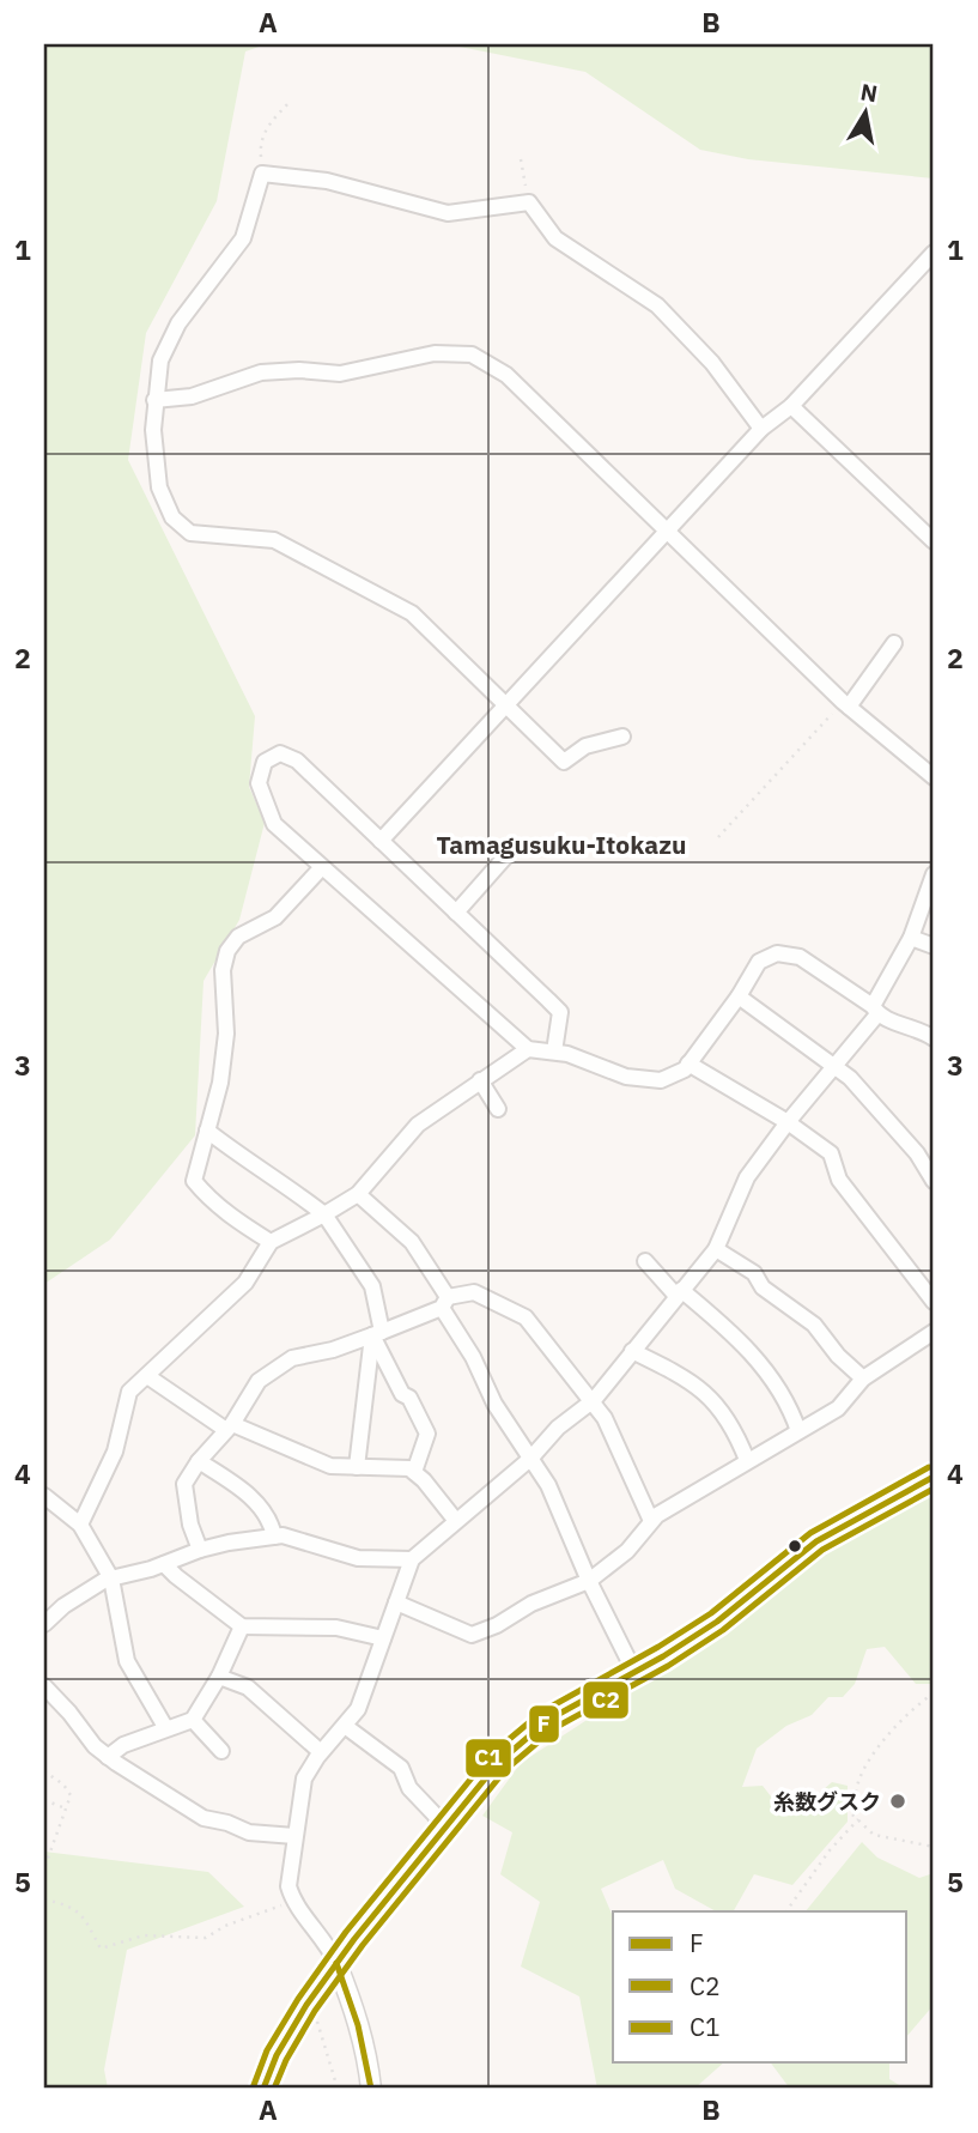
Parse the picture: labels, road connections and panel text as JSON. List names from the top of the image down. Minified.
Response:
{"districts":["Tamagusuku-Itokazu"],"places":["糸数グスク"],"lines":["transit line C1","transit line F","transit line C2"],"legend":["F","C2","C1"],"north":"top","grid":{"columns":["A","B"],"rows":["1","2","3","4","5"]}}
